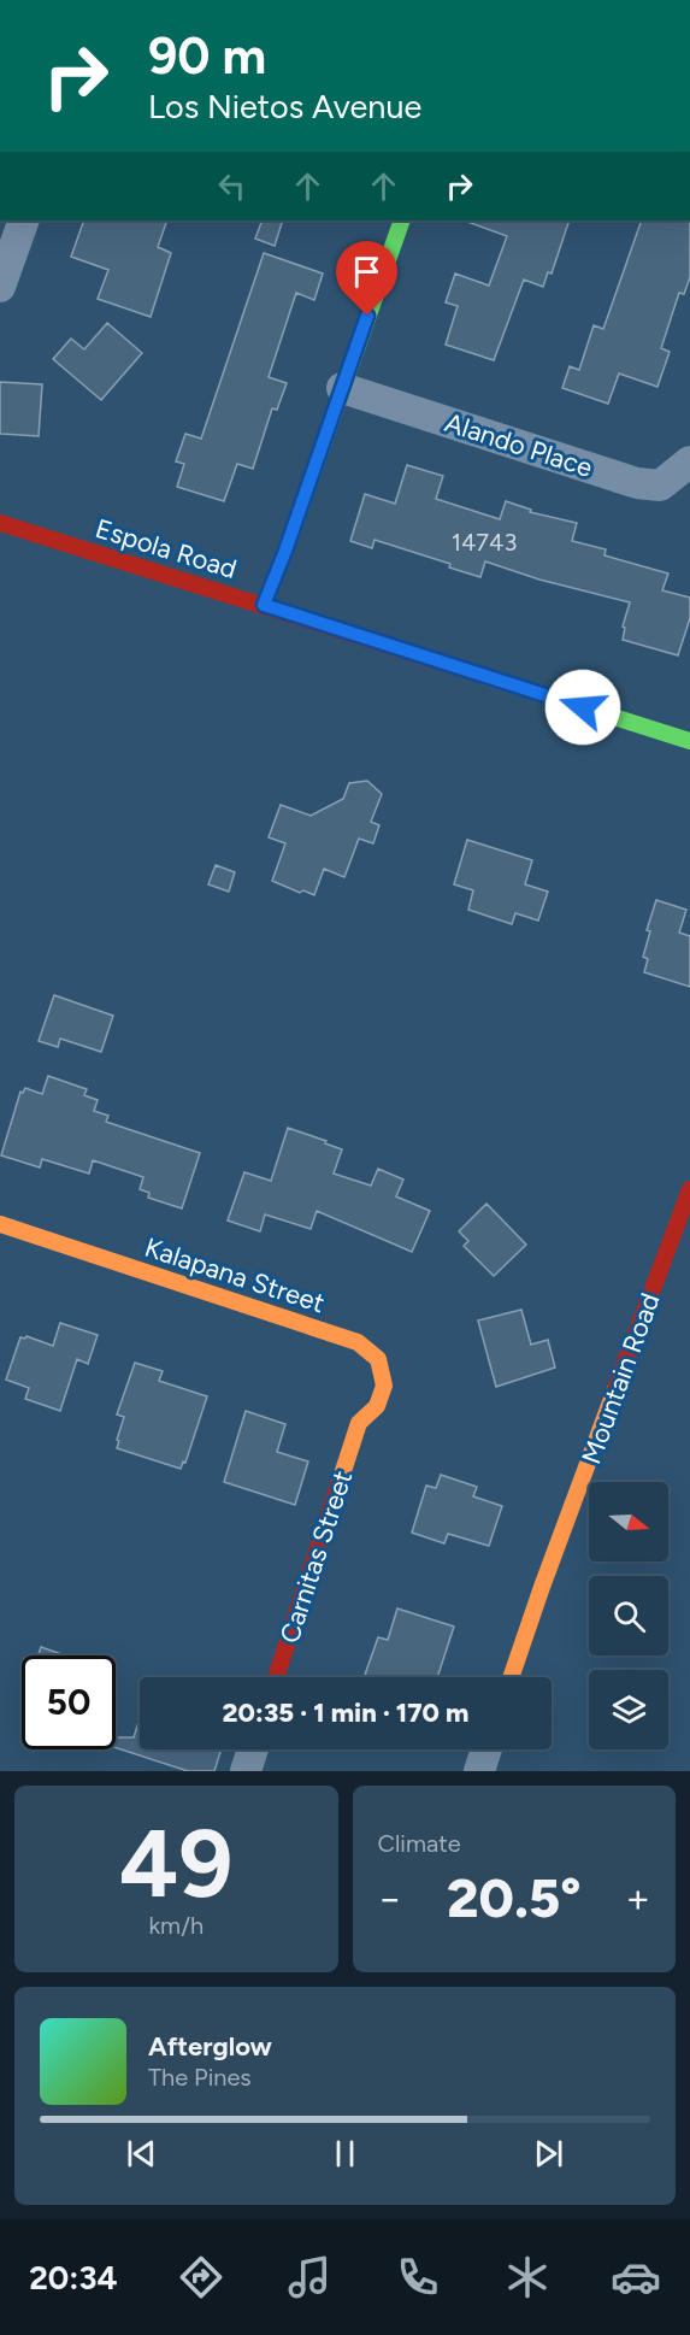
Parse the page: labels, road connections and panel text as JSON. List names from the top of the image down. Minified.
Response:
{"streets":{"street":["Alando Place","Espola Road","Kalapana Street","Mountain Road","Carnitas Street"]},"crossings":[["Kalapana Street","Carnitas Street"]],"house_numbers":["14743"],"north":"right","page":{"turn":["90 m","Los Nietos Avenue"],"limit":"50","trip":"20:35 · 1 min · 170 m","tile":[["49","km/h"],"Climate"],"heat":["−","20.5°","+"],"song":["Afterglow","The Pines"],"tabs":"20:34"}}
